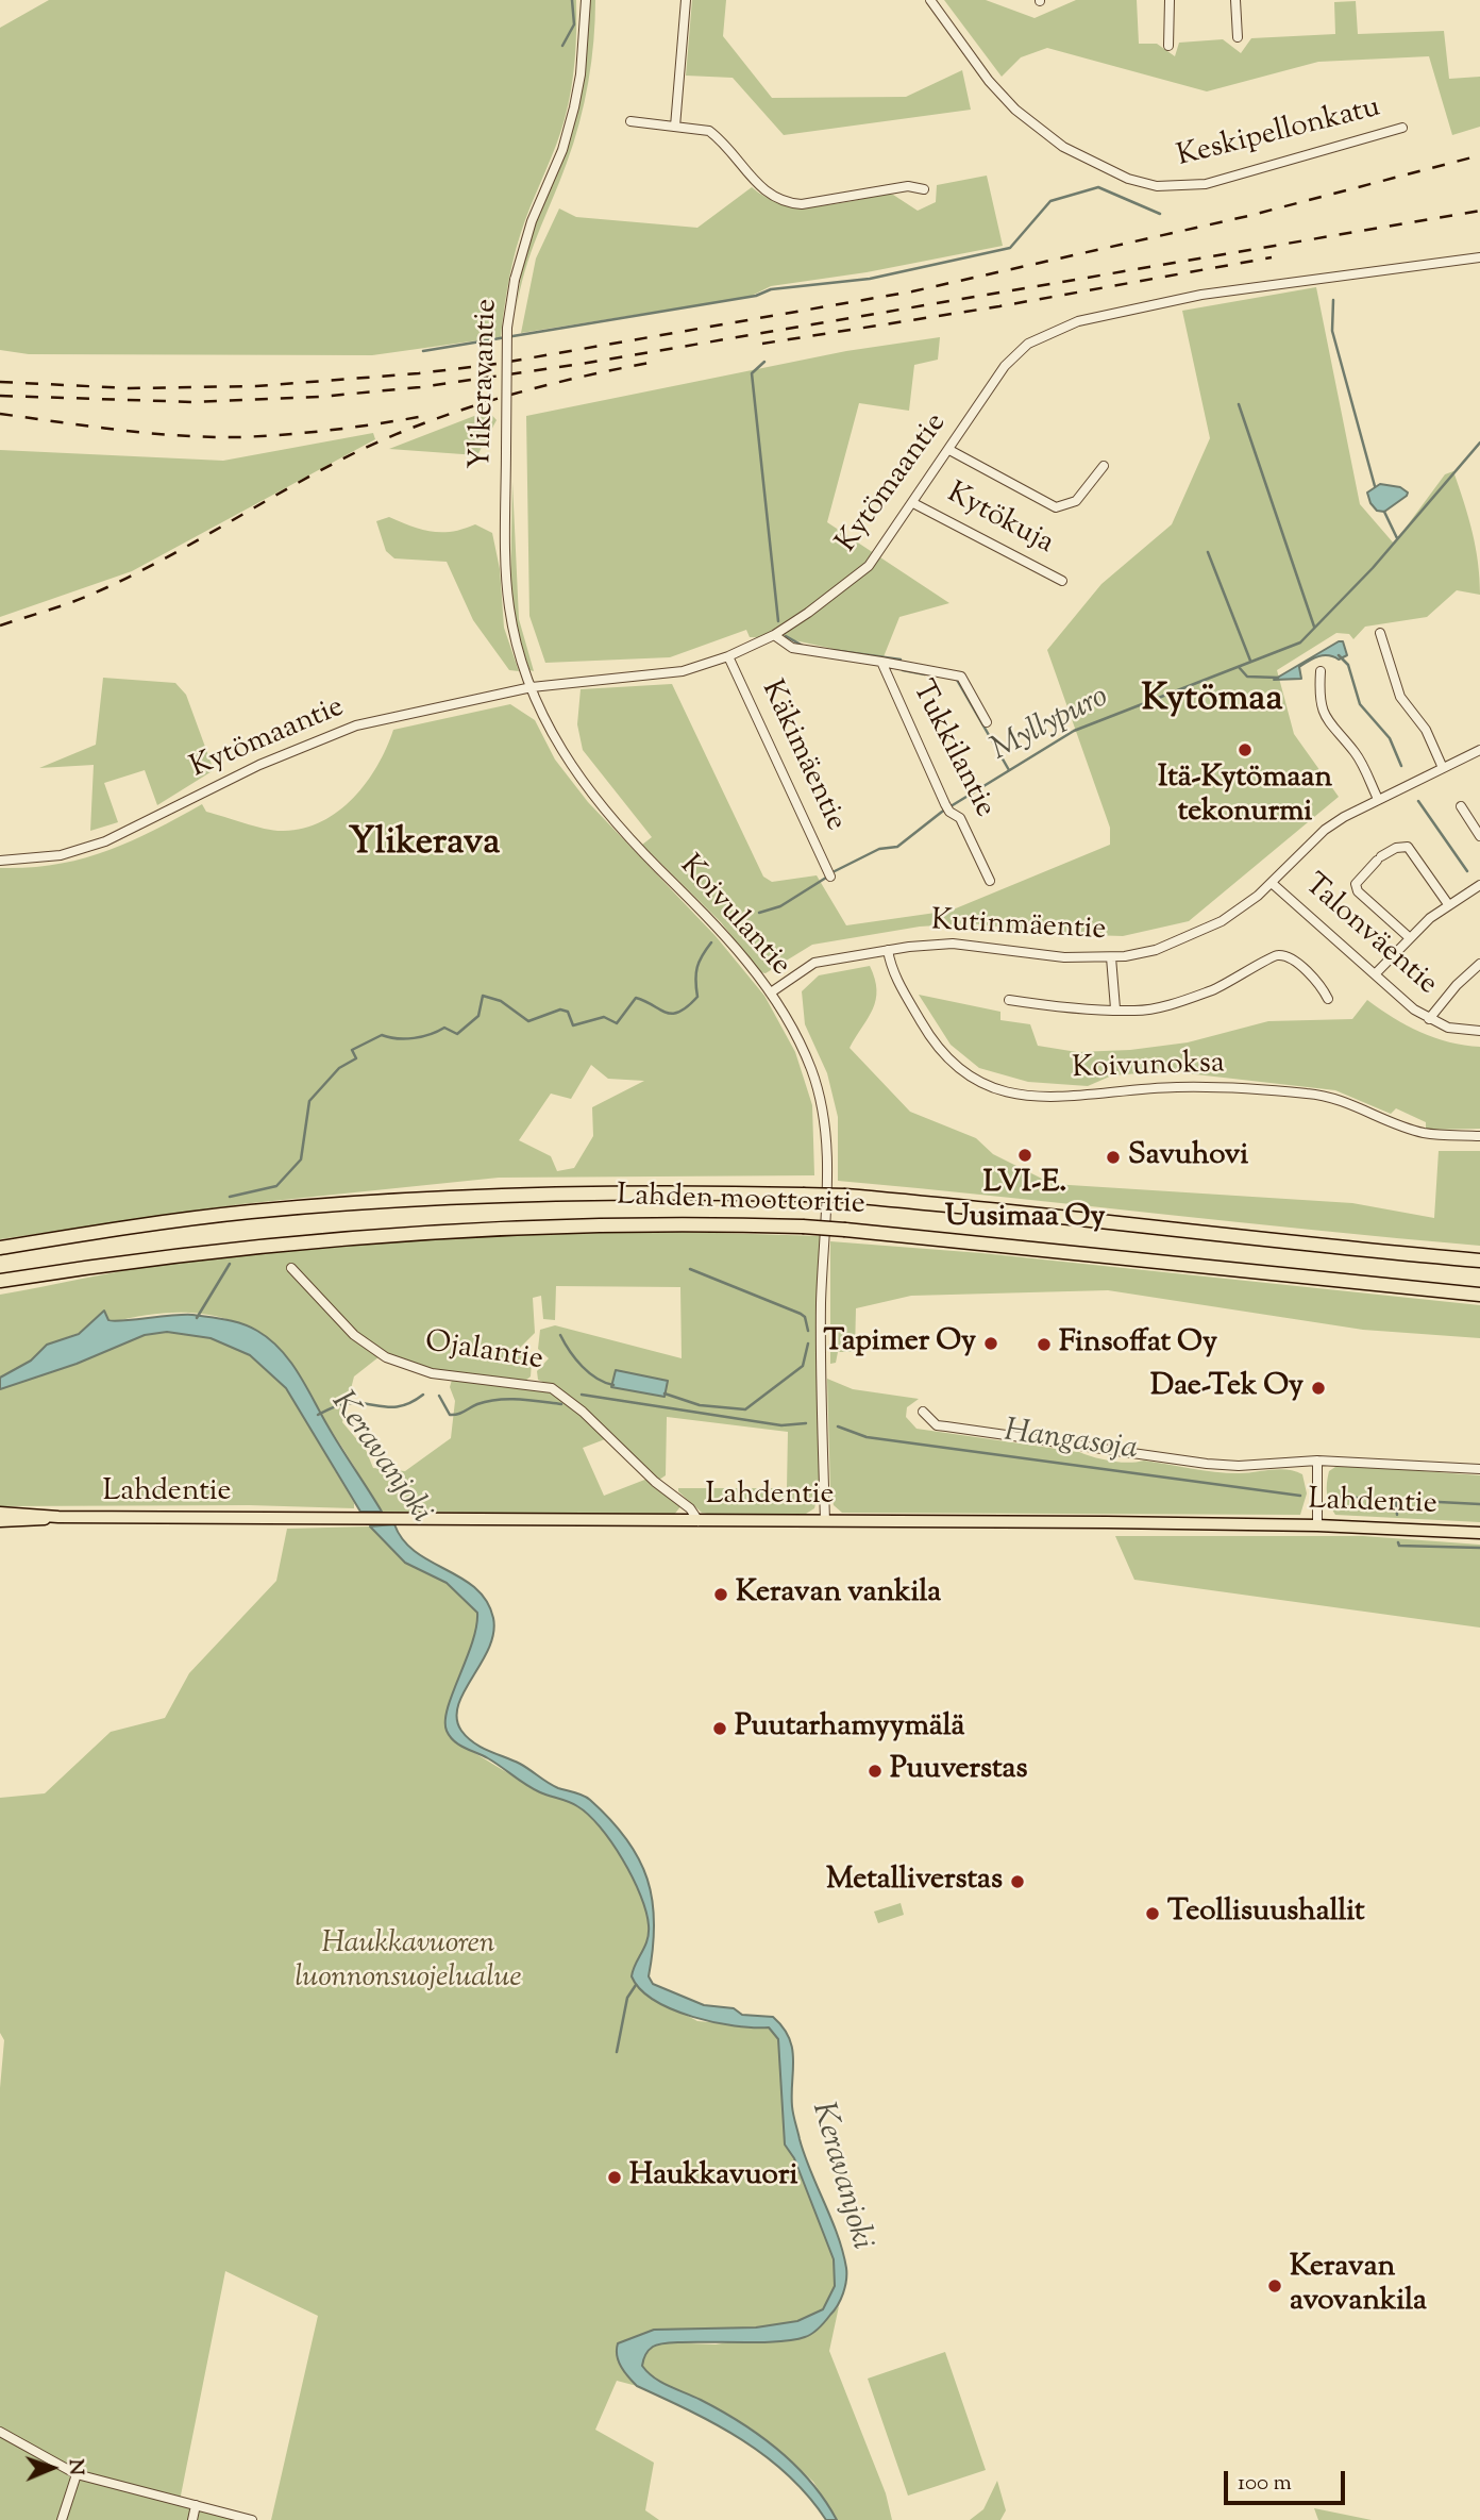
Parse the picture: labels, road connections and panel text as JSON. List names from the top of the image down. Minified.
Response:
{"streets":{"highway":["Lahden moottoritie"],"main road":["Lahdentie"],"street":["Keskipellonkatu","Ylikeravantie","Kytömaantie","Kytökuja","Tukkilantie","Käkimäentie","Koivulantie","Kutinmäentie","Talonväentie","Koivunoksa","Ojalantie"]},"crossings":[["Ylikeravantie","Kytömaantie"],["Ylikeravantie","Koivulantie"],["Kytömaantie","Kytökuja"],["Kytömaantie","Tukkilantie"],["Kytömaantie","Käkimäentie"],["Kytömaantie","Koivulantie"],["Koivulantie","Kutinmäentie"],["Koivulantie","Lahdentie"],["Kutinmäentie","Talonväentie"],["Kutinmäentie","Koivunoksa"],["Ojalantie","Lahdentie"]],"districts":["Kytömaa","Ylikerava"],"water":["Myllypuro","Hangasoja","Keravanjoki"],"parks":["Haukkavuoren luonnonsuojelualue"],"places":["Itä-Kytömaan tekonurmi","LVI-E. Uusimaa Oy","Savuhovi","Tapimer Oy","Finsoffat Oy","Dae-Tek Oy","Keravan vankila","Puutarhamyymälä","Puuverstas","Metalliverstas","Teollisuushallit","Haukkavuori","Keravan avovankila"],"scale_bar":"100 m","north":"right"}
